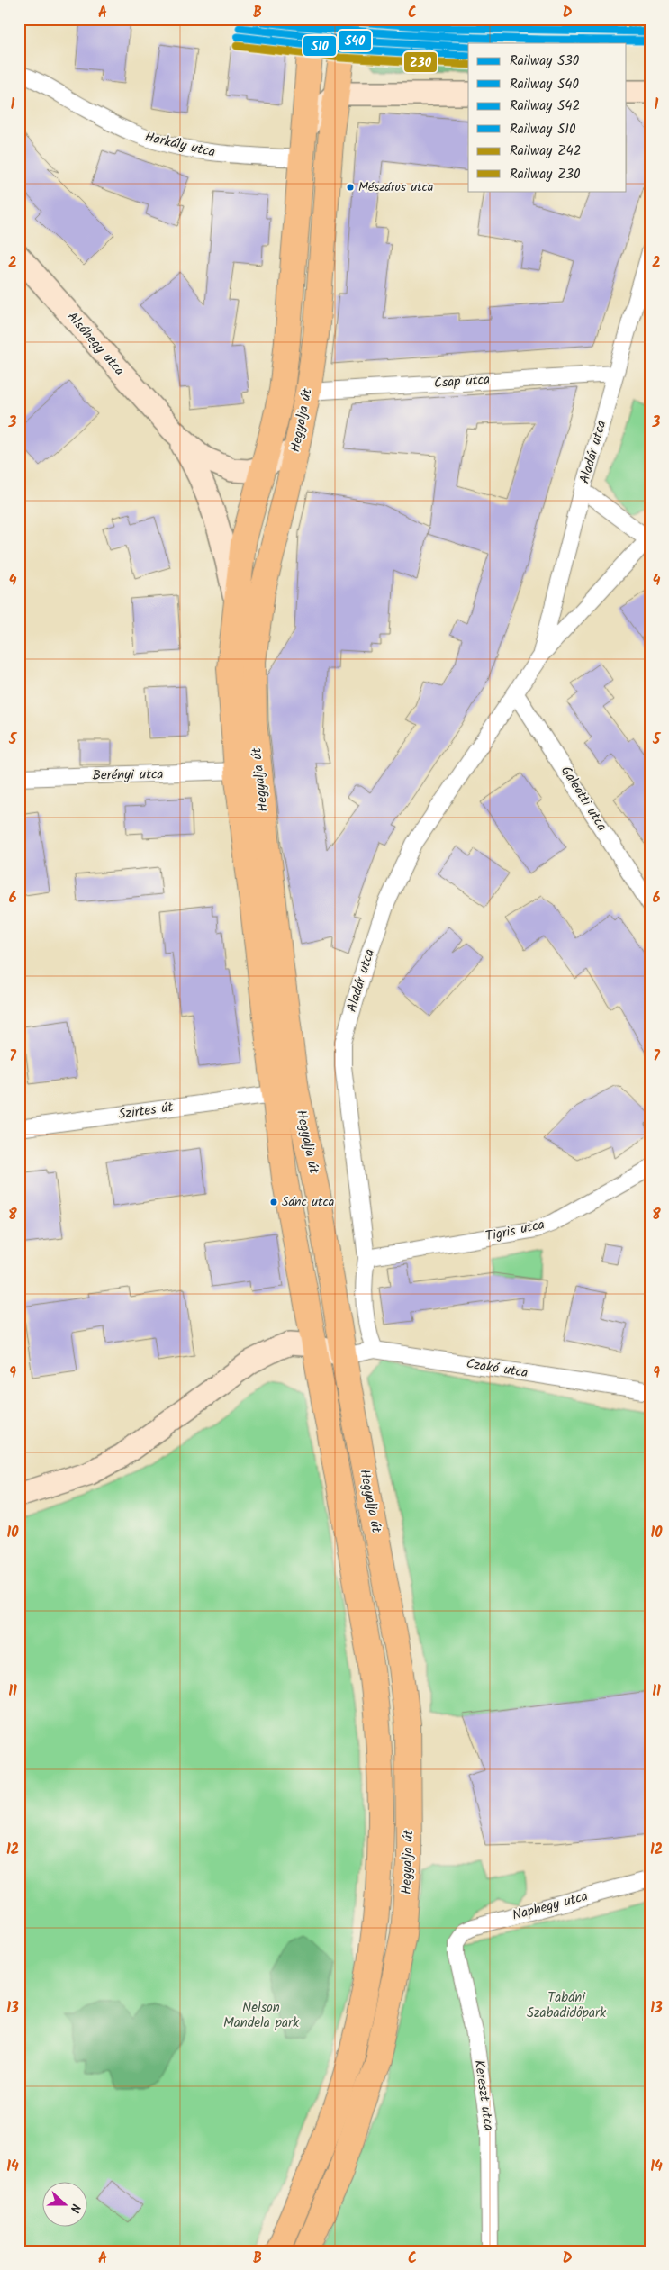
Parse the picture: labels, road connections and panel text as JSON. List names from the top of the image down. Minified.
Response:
{"streets":{"main road":["Hegyalja út"],"street":["Harkály utca","Alsóhegy utca","Csap utca","Aladár utca","Berényi utca","Galeotti utca","Szirtes út","Tigris utca","Czakó utca","Naphegy utca","Kereszt utca"]},"crossings":[["Harkály utca","Hegyalja út"],["Alsóhegy utca","Hegyalja út"],["Csap utca","Hegyalja út"],["Csap utca","Aladár utca"],["Hegyalja út","Berényi utca"],["Hegyalja út","Szirtes út"],["Hegyalja út","Czakó utca"],["Aladár utca","Galeotti utca"],["Aladár utca","Tigris utca"],["Aladár utca","Czakó utca"],["Naphegy utca","Kereszt utca"]],"parks":["Tabáni Szabadidőpark","Nelson Mandela park"],"places":["Mészáros utca","Sánc utca"],"lines":["rail line S30","rail line S42","rail line Z42","rail line S40","rail line S10","rail line Z30"],"legend":["Railway S30","Railway S40","Railway S42","Railway S10","Railway Z42","Railway Z30"],"north":"right","grid":{"columns":["A","B","C","D"],"rows":["1","2","3","4","5","6","7","8","9","10","11","12","13","14"]}}
